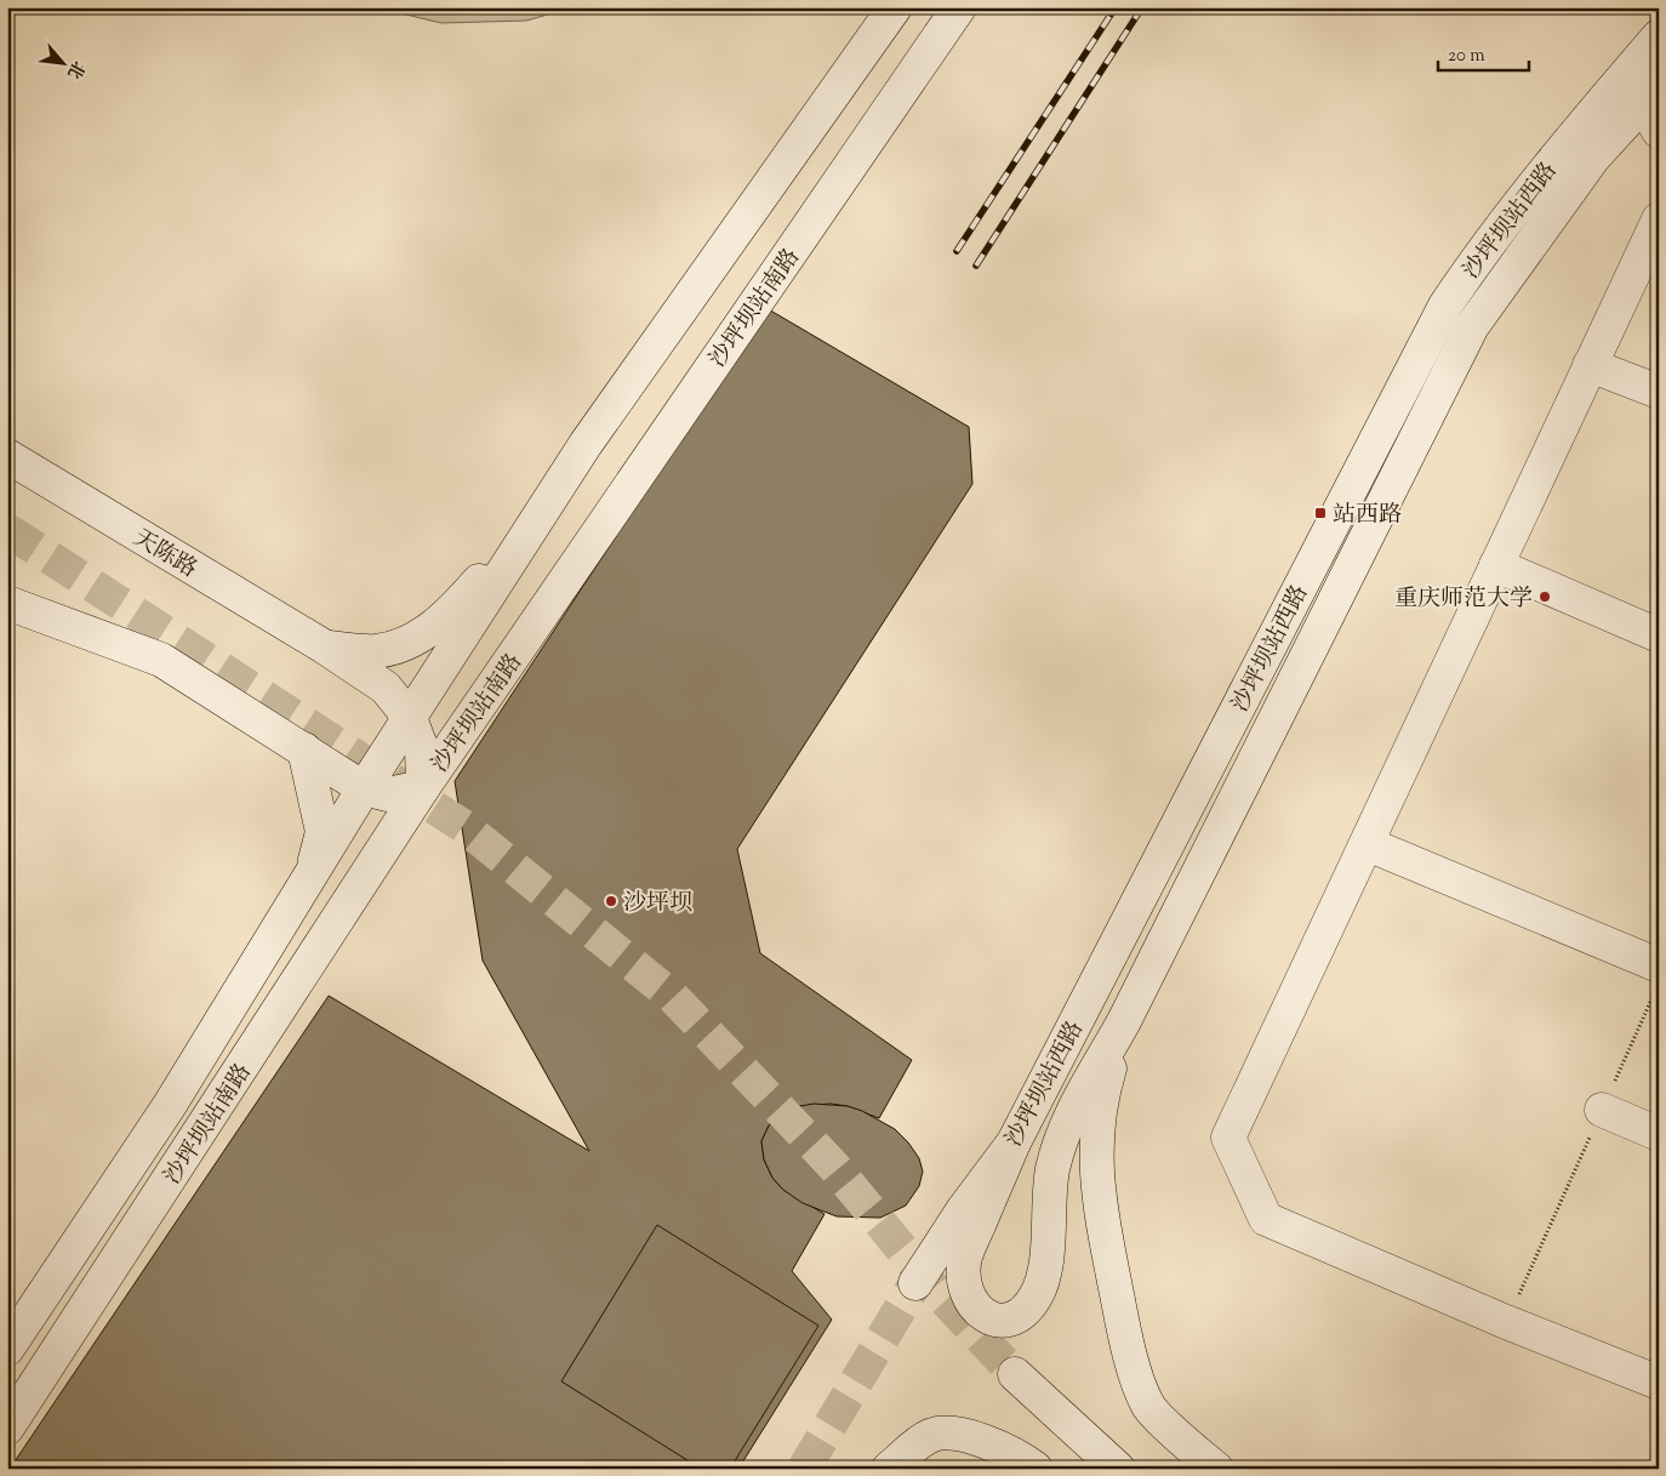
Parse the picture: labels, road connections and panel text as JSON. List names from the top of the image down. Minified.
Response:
{"streets":{"main road":["沙坪坝站西路","沙坪坝站南路","天陈路"]},"crossings":[["沙坪坝站南路","天陈路"]],"places":{"transit":["站西路"],"other":["重庆师范大学","沙坪坝"]},"scale_bar":"20 m","north":"bottom right"}
